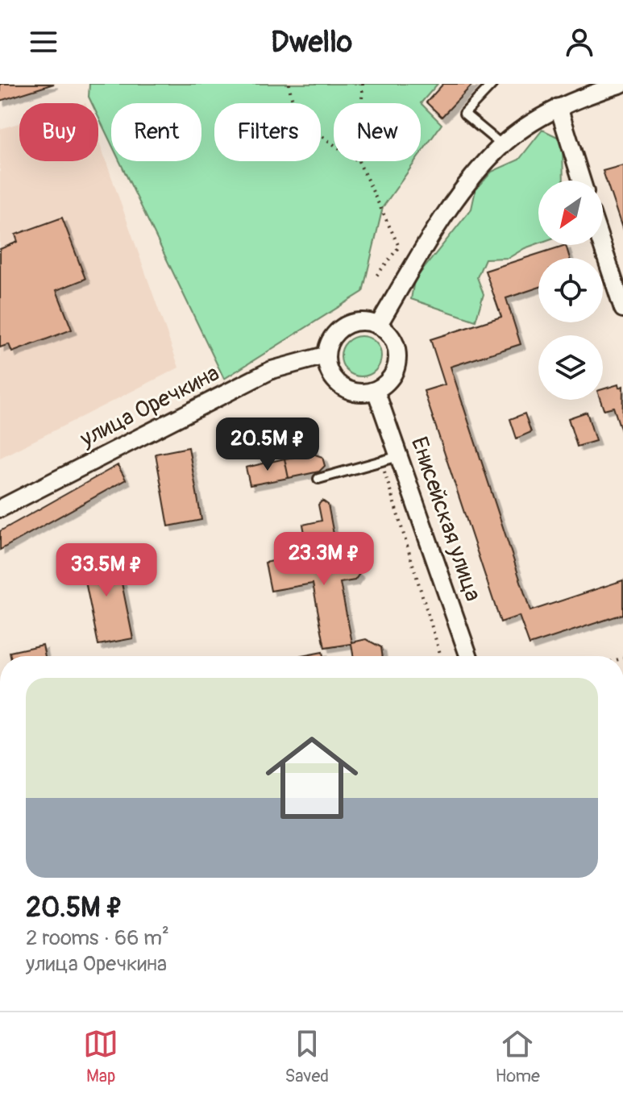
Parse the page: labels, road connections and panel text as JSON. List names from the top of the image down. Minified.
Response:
{"streets":{"street":["улица Оречкина","Енисейская улица"]},"crossings":[["улица Оречкина","Енисейская улица"]],"north":"bottom left","page":{"header":"Dwello","chip":["Buy","Rent","Filters","New"],"price":["20.5M ₽","23.3M ₽","33.5M ₽"],"list":[{"name":"20.5M ₽","note":"2 rooms · 66 m² · улица Оречкина"}],"tabs":["Map","Saved","Home"]}}
